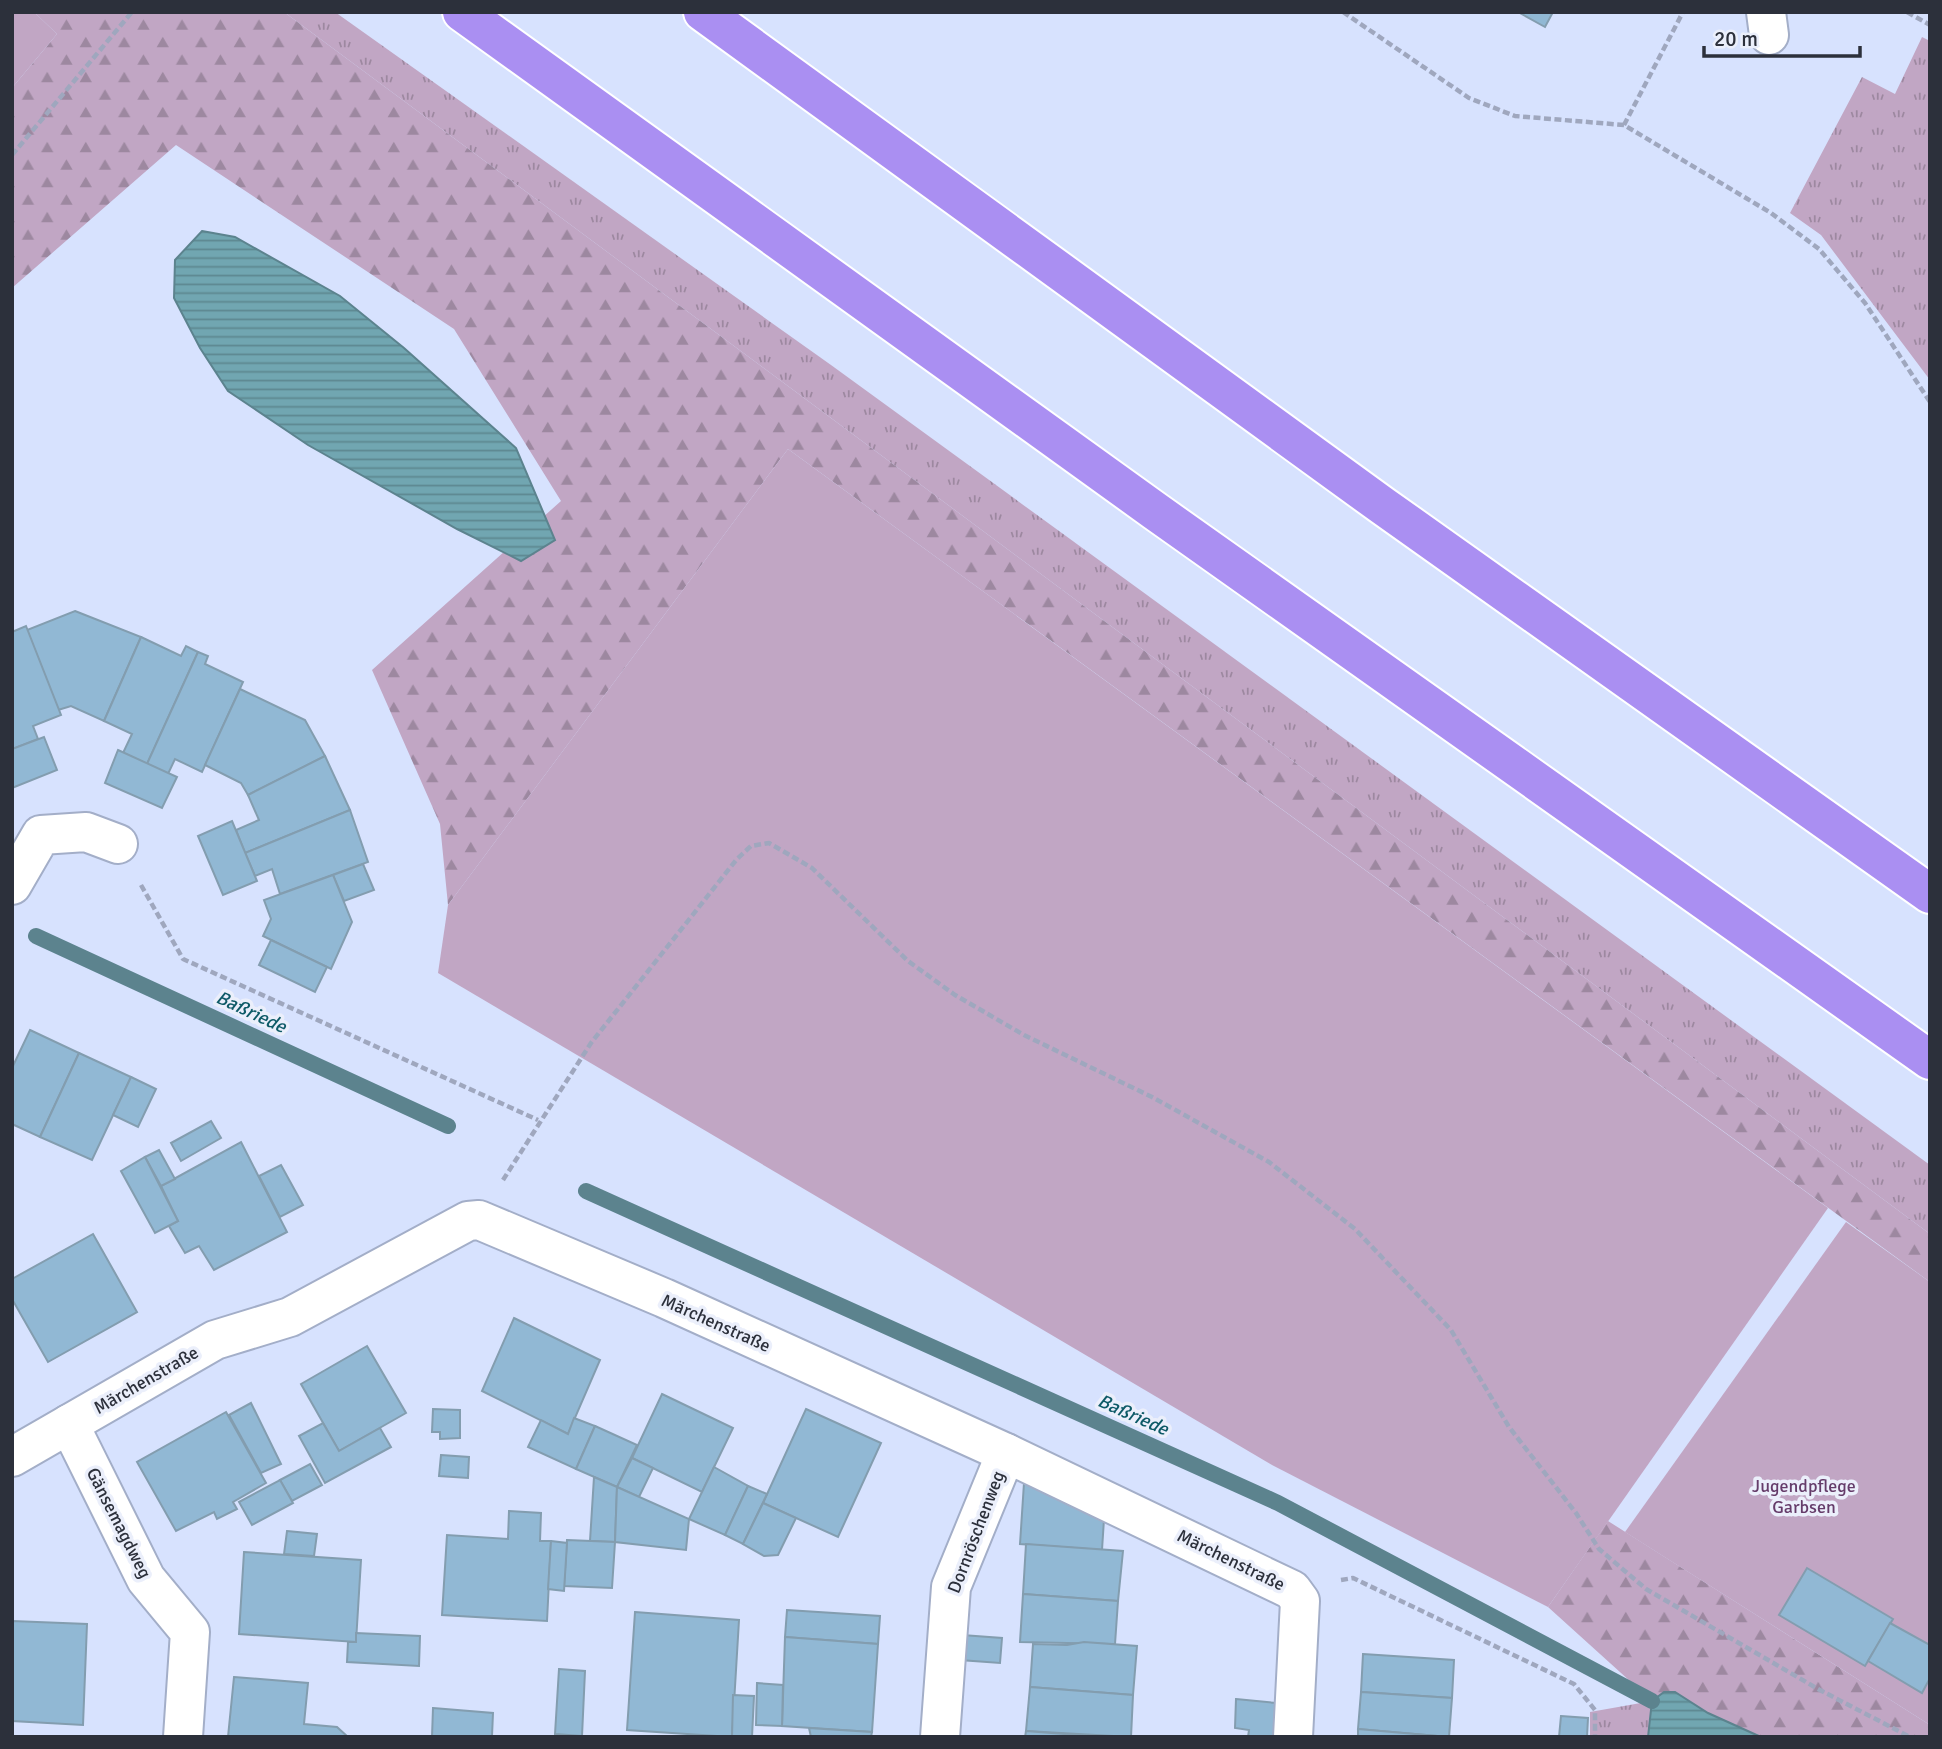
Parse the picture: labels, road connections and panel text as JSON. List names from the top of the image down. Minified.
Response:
{"streets":{"street":["Märchenstraße","Gänsemagdweg","Dornröschenweg"]},"crossings":[["Märchenstraße","Gänsemagdweg"],["Märchenstraße","Dornröschenweg"]],"water":["Baßriede"],"parks":["Jugendpflege Garbsen"],"scale_bar":"20 m"}
